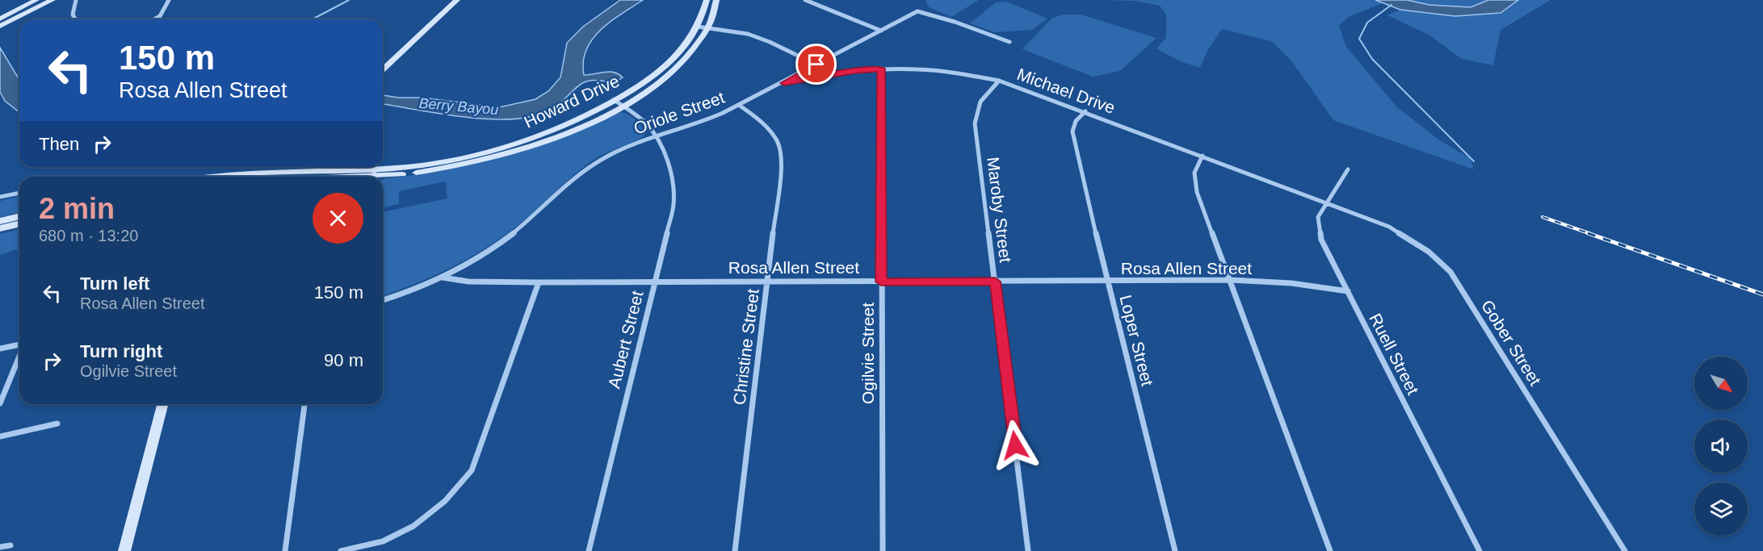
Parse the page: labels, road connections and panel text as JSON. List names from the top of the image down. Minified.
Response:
{"streets":{"main road":["Howard Drive"],"street":["Michael Drive","Oriole Street","Maroby Street","Rosa Allen Street","Aubert Street","Loper Street","Gober Street","Christine Street","Ogilvie Street","Ruell Street"]},"crossings":[["Michael Drive","Oriole Street"],["Michael Drive","Maroby Street"],["Michael Drive","Loper Street"],["Michael Drive","Gober Street"],["Michael Drive","Ogilvie Street"],["Michael Drive","Ruell Street"],["Howard Drive","Aubert Street"],["Oriole Street","Rosa Allen Street"],["Oriole Street","Aubert Street"],["Oriole Street","Christine Street"],["Maroby Street","Rosa Allen Street"],["Rosa Allen Street","Aubert Street"],["Rosa Allen Street","Loper Street"],["Rosa Allen Street","Christine Street"],["Rosa Allen Street","Ogilvie Street"],["Rosa Allen Street","Ruell Street"],["Gober Street","Ruell Street"]],"water":["Berry Bayou"],"north":"bottom right","page":{"turn":["150 m","Rosa Allen Street"],"then":"Then","heading":["2 min","680 m · 13:20"],"list":[{"name":"Turn left","note":"Rosa Allen Street","value":"150 m"},{"name":"Turn right","note":"Ogilvie Street","value":"90 m"}]}}
